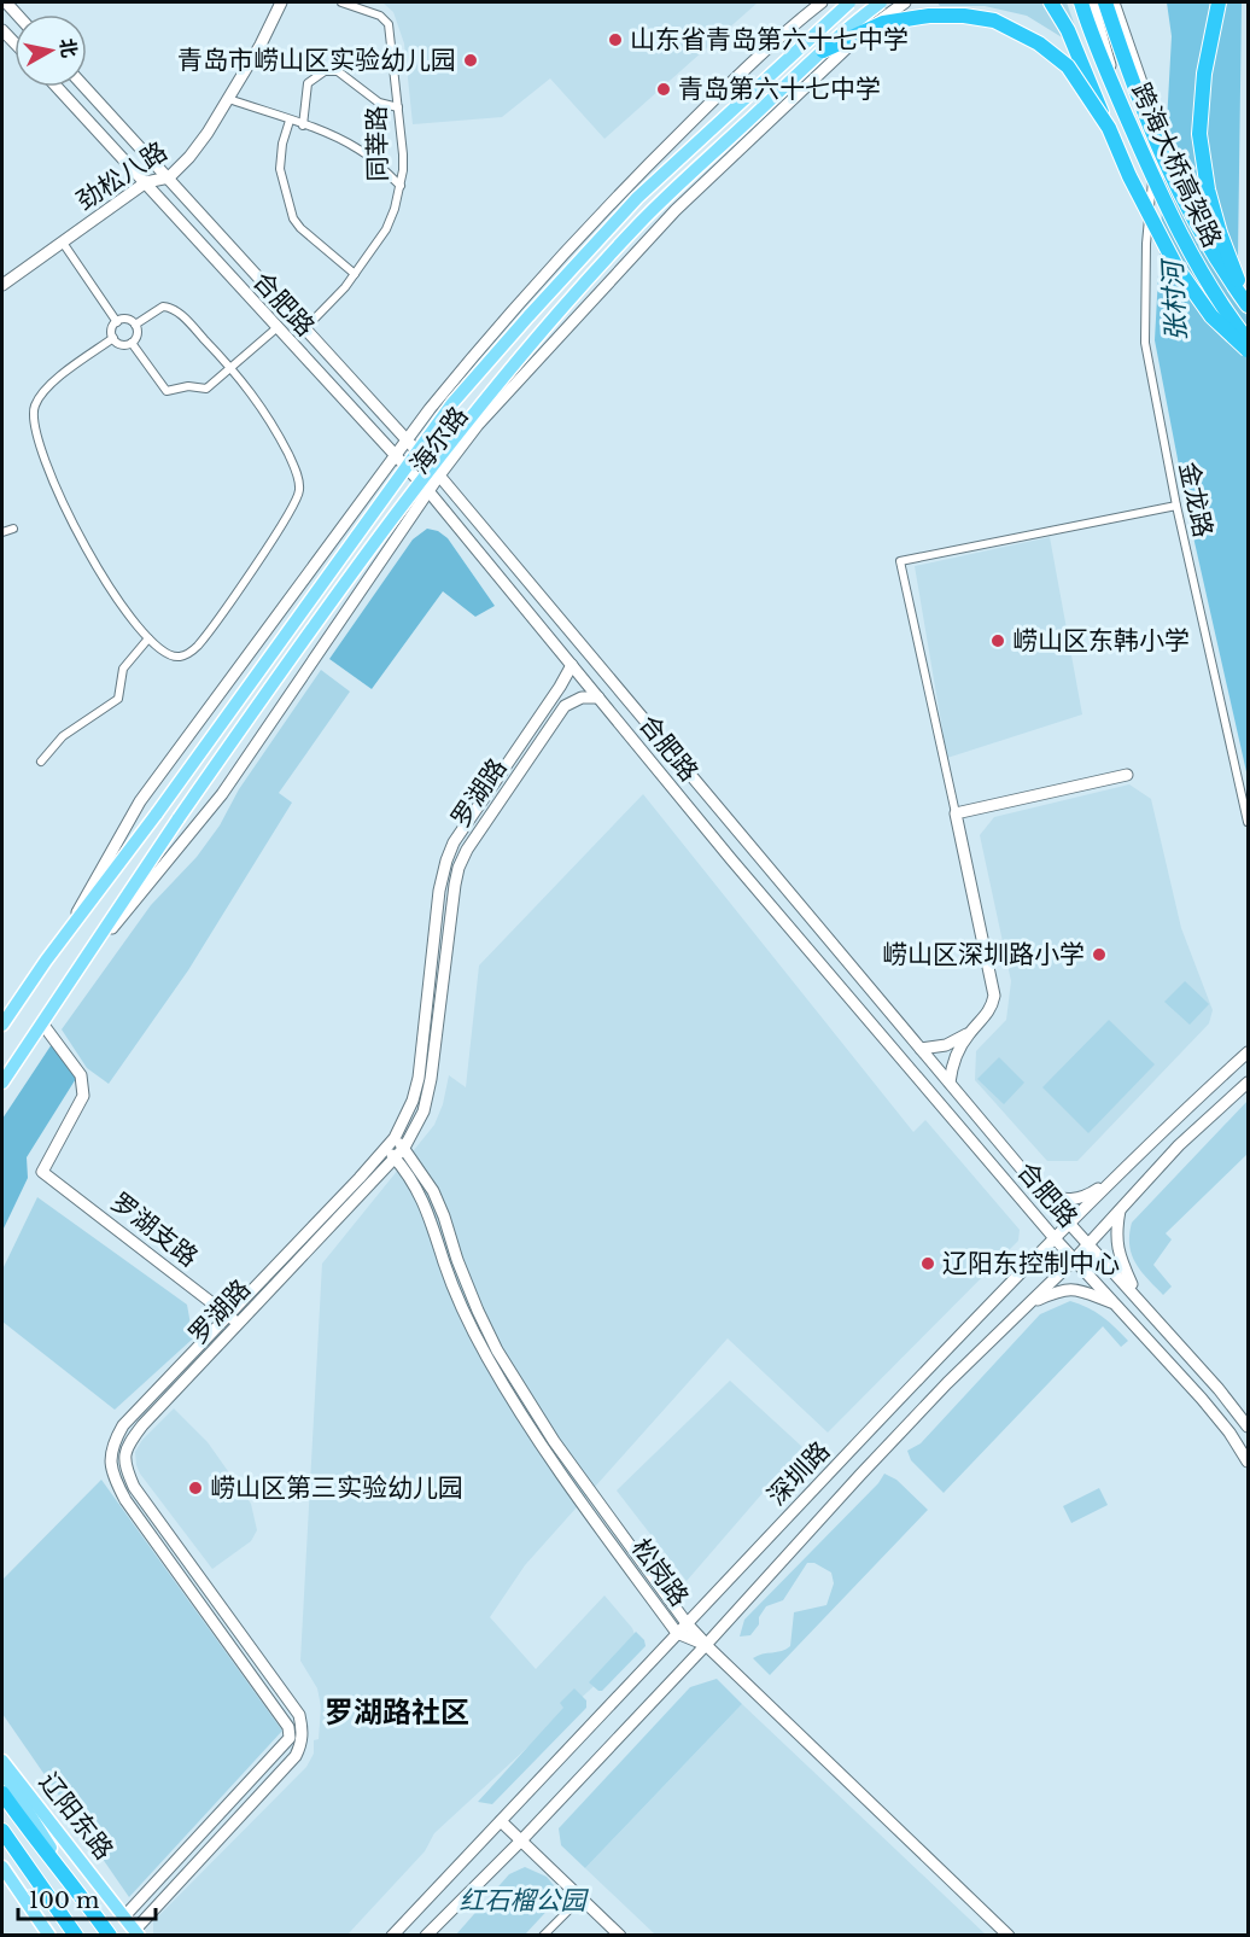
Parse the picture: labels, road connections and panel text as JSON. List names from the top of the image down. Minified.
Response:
{"streets":{"highway":["跨海大桥高架路","辽阳东路"],"main road":["海尔路"],"street":["同莘路","劲松八路","合肥路","金龙路","罗湖路","罗湖支路","深圳路","松岗路"]},"crossings":[["同莘路","合肥路"],["劲松八路","合肥路"],["合肥路","海尔路"],["合肥路","罗湖路"],["合肥路","深圳路"],["海尔路","罗湖支路"],["罗湖路","罗湖支路"],["罗湖路","松岗路"],["罗湖路","辽阳东路"],["深圳路","松岗路"]],"districts":["罗湖路社区"],"water":["张村河"],"parks":["红石榴公园"],"places":["山东省青岛第六十七中学","青岛市崂山区实验幼儿园","青岛第六十七中学","崂山区东韩小学","崂山区深圳路小学","辽阳东控制中心","崂山区第三实验幼儿园"],"scale_bar":"100 m","north":"right"}
